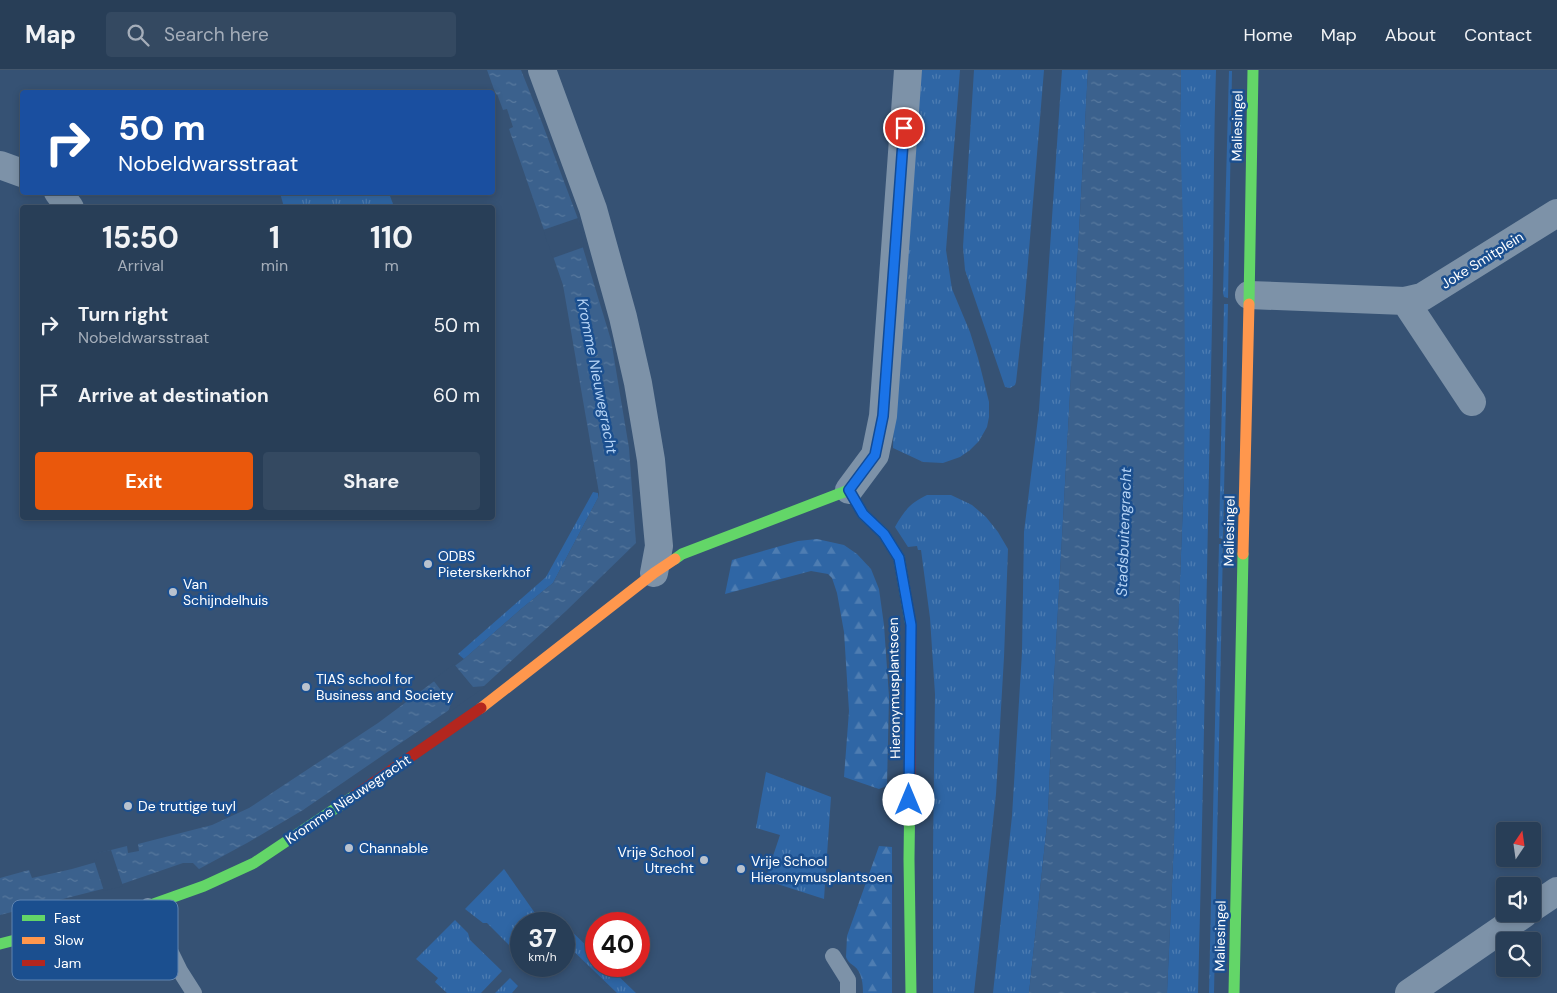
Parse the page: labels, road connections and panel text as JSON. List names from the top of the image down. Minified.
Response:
{"streets":{"street":["Maliesingel","Joke Smitplein","Hieronymusplantsoen","Kromme Nieuwegracht"]},"crossings":[["Maliesingel","Joke Smitplein"],["Hieronymusplantsoen","Kromme Nieuwegracht"]],"water":["Kromme Nieuwegracht","Stadsbuitengracht"],"places":["ODBS Pieterskerkhof","Van Schijndelhuis","TIAS school for Business and Society","De truttige tuyl","Channable","Vrije School Utrecht","Vrije School Hieronymusplantsoen"],"legend":["Fast","Slow","Jam"],"north":"top","page":{"header":"Map","search":"Search here","nav":["Home","Map","About","Contact"],"turn":["50 m","Nobeldwarsstraat"],"eta":["15:50","Arrival","1","min","110","m"],"list":[{"name":"Turn right","note":"Nobeldwarsstraat","value":"50 m"},{"name":"Arrive at destination","value":"60 m"}],"buttons":["Exit","Share"],"speed":"37 km/h","limit":"40"}}
